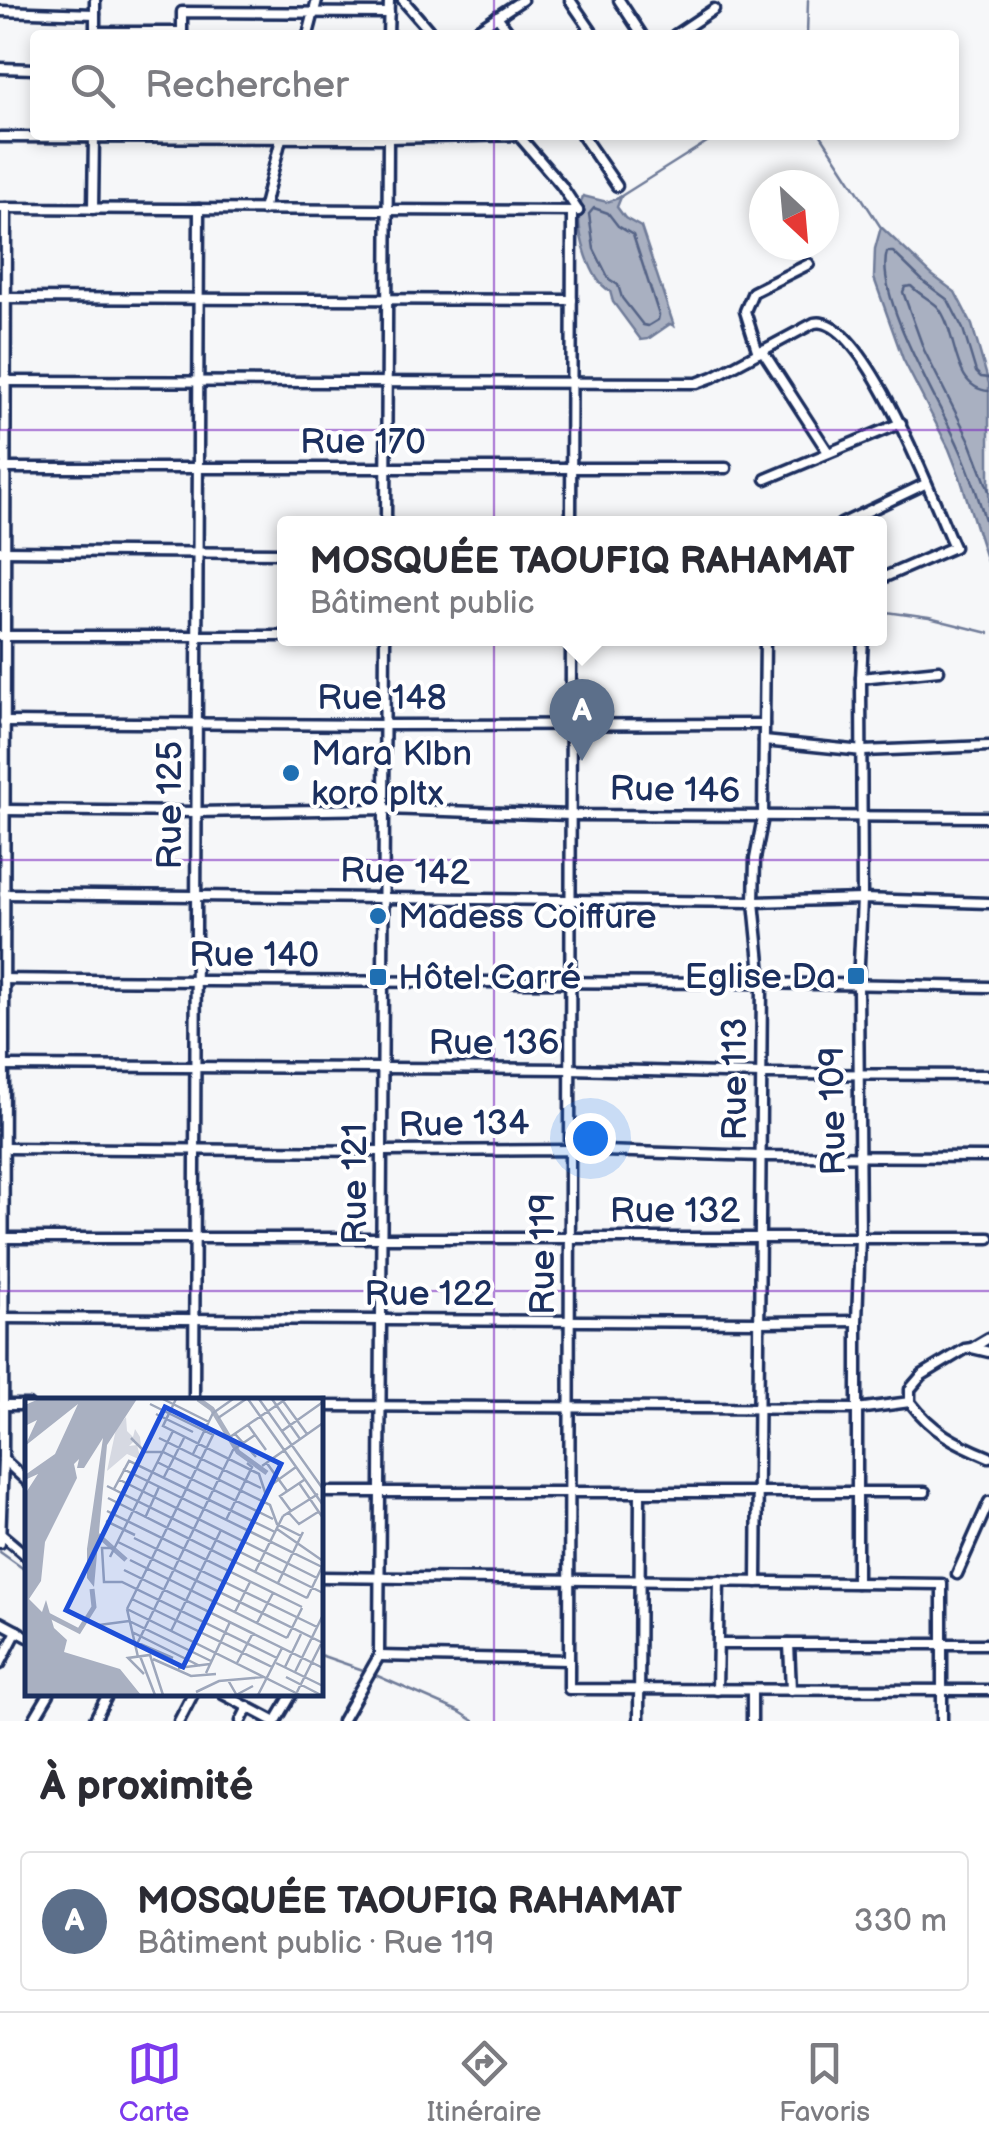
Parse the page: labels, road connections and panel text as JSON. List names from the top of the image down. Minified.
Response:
{"streets":{"street":["Rue 170","Rue 148","Rue 146","Rue 125","Rue 142","Rue 140","Rue 136","Rue 113","Rue 109","Rue 134","Rue 121","Rue 132","Rue 119","Rue 122"]},"crossings":[["Rue 170","Rue 125"],["Rue 148","Rue 125"],["Rue 148","Rue 113"],["Rue 148","Rue 121"],["Rue 148","Rue 119"],["Rue 146","Rue 125"],["Rue 146","Rue 113"],["Rue 146","Rue 109"],["Rue 146","Rue 121"],["Rue 146","Rue 119"],["Rue 125","Rue 142"],["Rue 125","Rue 140"],["Rue 125","Rue 136"],["Rue 125","Rue 134"],["Rue 125","Rue 132"],["Rue 125","Rue 122"],["Rue 142","Rue 113"],["Rue 142","Rue 109"],["Rue 142","Rue 121"],["Rue 142","Rue 119"],["Rue 140","Rue 113"],["Rue 140","Rue 109"],["Rue 140","Rue 121"],["Rue 140","Rue 119"],["Rue 136","Rue 113"],["Rue 136","Rue 109"],["Rue 136","Rue 121"],["Rue 136","Rue 119"],["Rue 113","Rue 134"],["Rue 113","Rue 132"],["Rue 113","Rue 122"],["Rue 109","Rue 134"],["Rue 109","Rue 132"],["Rue 109","Rue 122"],["Rue 134","Rue 121"],["Rue 134","Rue 119"],["Rue 121","Rue 132"],["Rue 121","Rue 122"],["Rue 132","Rue 119"],["Rue 119","Rue 122"]],"places":{"other":["Mara Klbn koro pltx","Madess Coiffure"],"transit":["Eglise Da","Hôtel Carré"]},"north":"bottom right","page":{"search":"Rechercher","popup":["MOSQUÉE TAOUFIQ RAHAMAT","Bâtiment public"],"pins":"A","heading":"À proximité","list":[{"mark":"A","name":"MOSQUÉE TAOUFIQ RAHAMAT","note":"Bâtiment public · Rue 119","value":"330 m"}],"nav":["Carte","Itinéraire","Favoris"]}}
